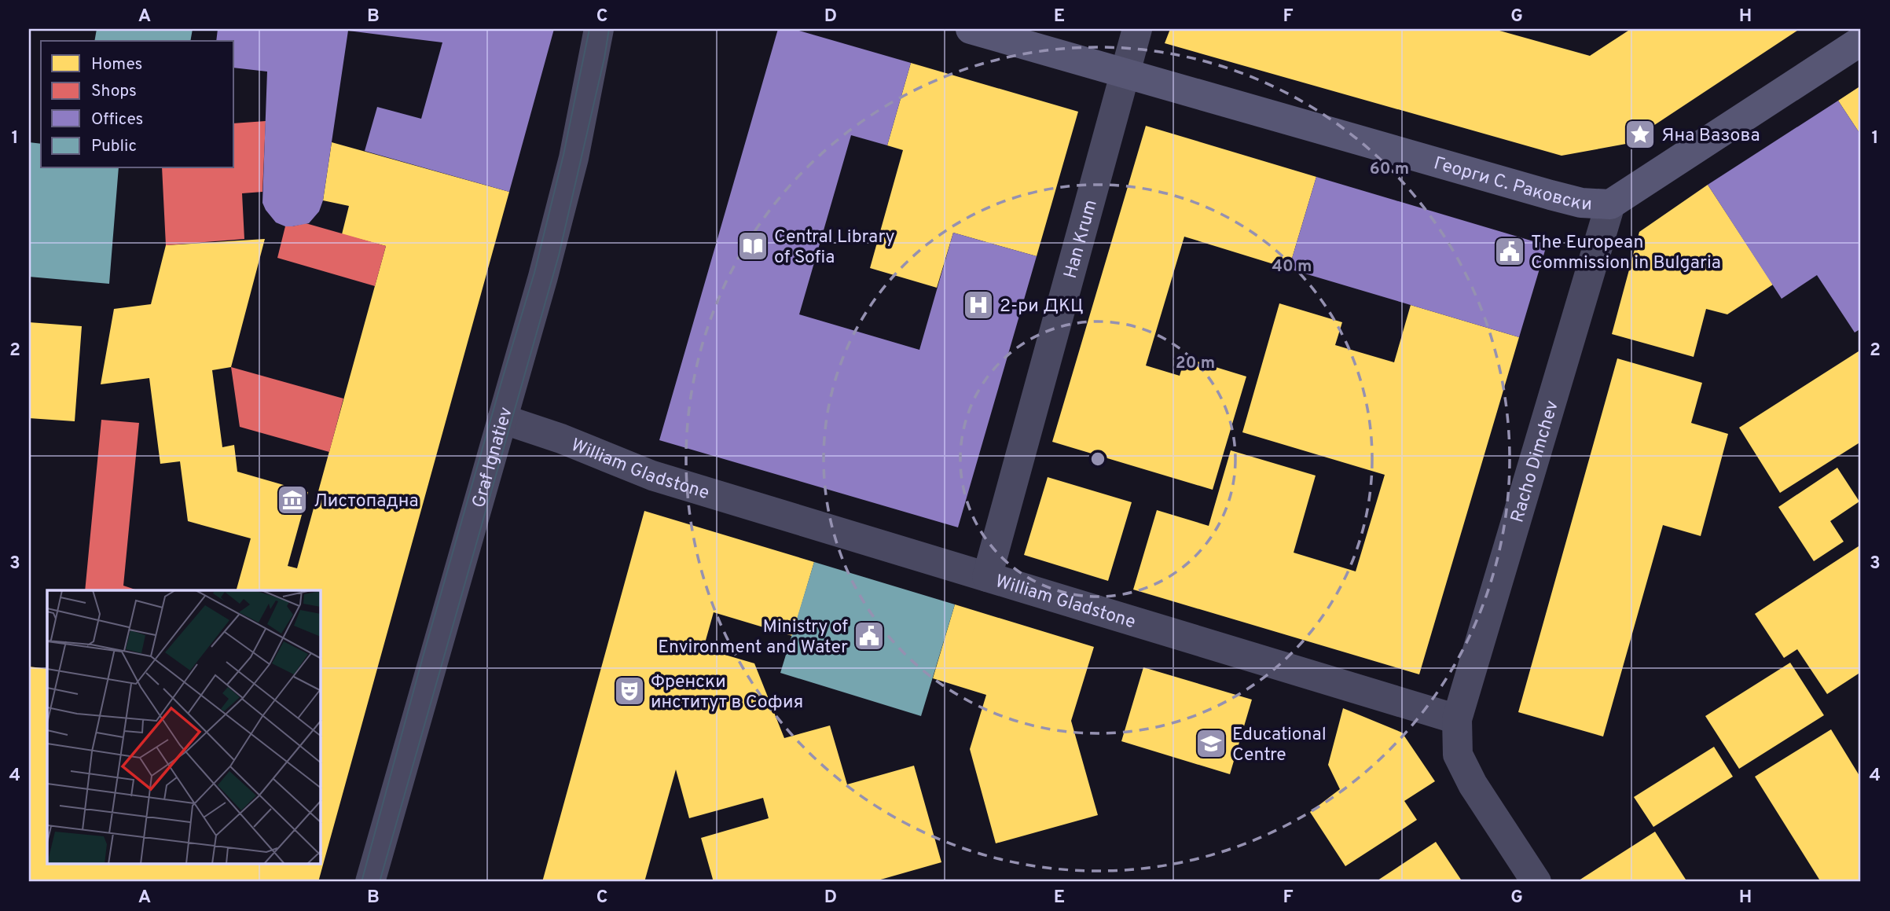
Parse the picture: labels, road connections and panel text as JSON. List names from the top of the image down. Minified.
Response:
{"streets":{"street":["Георги С. Раковски","Han Krum","Graf Ignatiev","Racho Dimchev","William Gladstone"]},"crossings":[["Георги С. Раковски","Han Krum"],["Георги С. Раковски","Racho Dimchev"],["Han Krum","William Gladstone"],["Graf Ignatiev","William Gladstone"],["Racho Dimchev","William Gladstone"]],"places":{"place":["Яна Вазова"],"library":["Central Library of Sofia"],"public building":["The European Commission in Bulgaria","Ministry of Environment and Water"],"hospital":["2-ри ДКЦ"],"museum":["Листопадна"],"theatre":["Френски институт в София"],"school or university":["Educational Centre"]},"legend":["Homes","Shops","Offices","Public"],"grid":{"columns":["A","B","C","D","E","F","G","H"],"rows":["1","2","3","4"]},"rings":["60 m","40 m","20 m"]}
